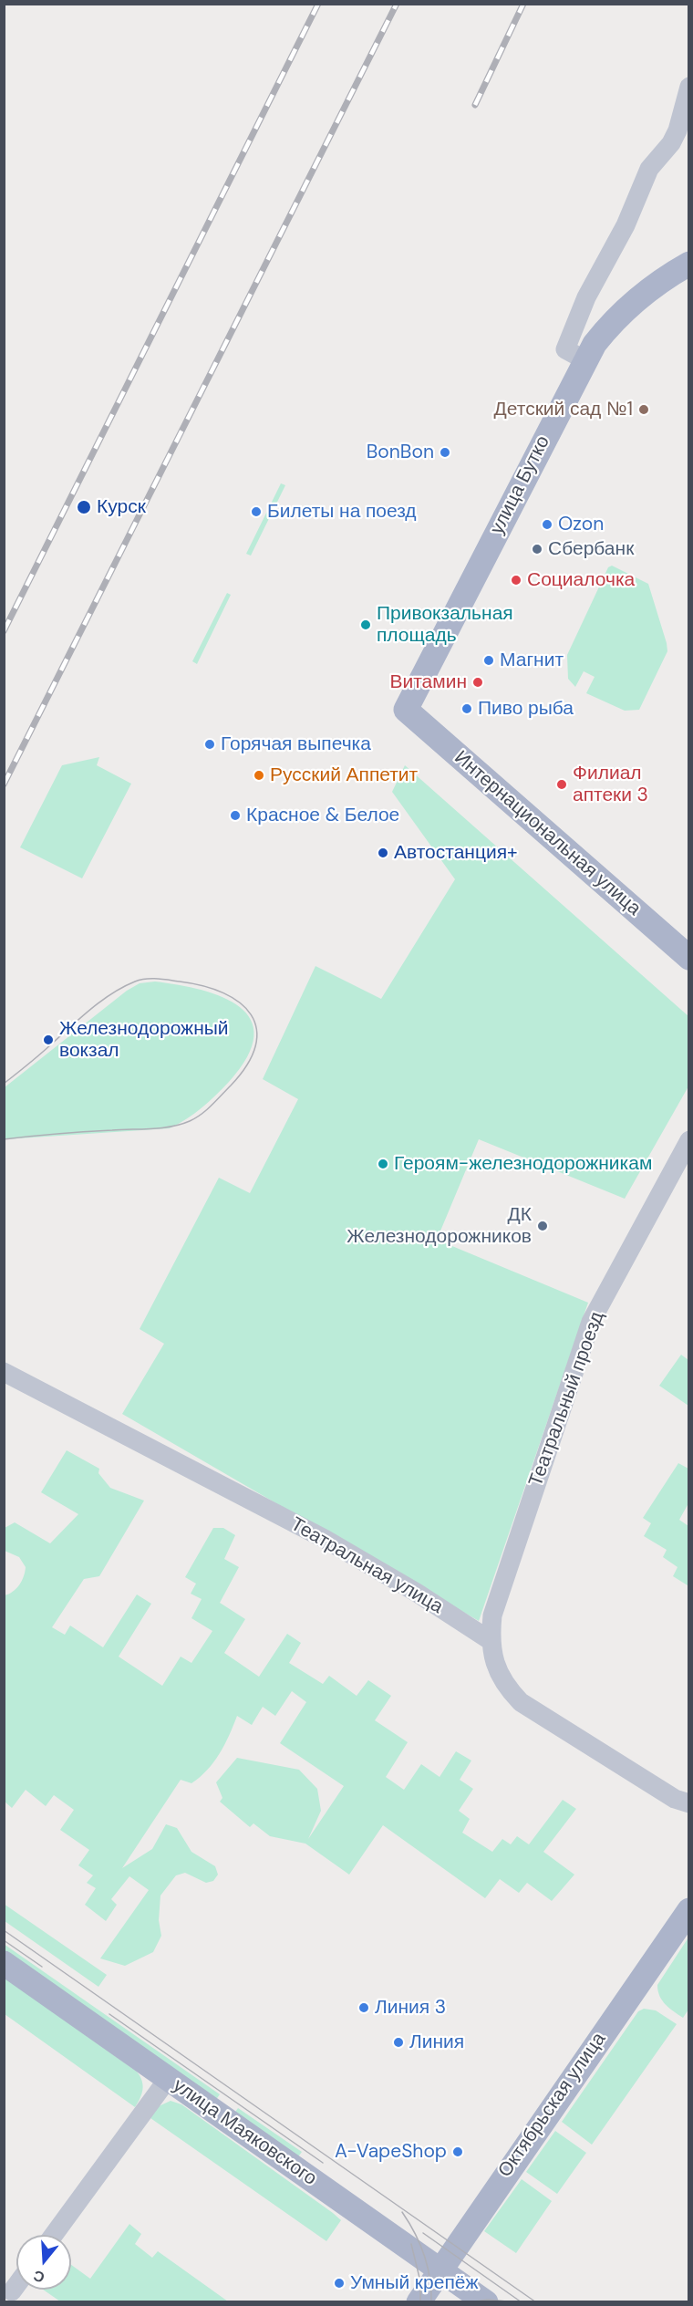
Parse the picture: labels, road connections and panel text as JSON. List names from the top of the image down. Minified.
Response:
{"streets":{"main road":["улица Бутко","Интернациональная улица","Октябрьская улица","улица Маяковского"],"street":["Театральный проезд","Театральная улица"]},"crossings":[["улица Бутко","Интернациональная улица"],["Театральный проезд","Театральная улица"],["Октябрьская улица","улица Маяковского"]],"places":["Детский сад №1","BonBon","Курск","Билеты на поезд","Ozon","Сбербанк","Социалочка","Привокзальная площадь","Магнит","Витамин","Пиво рыба","Горячая выпечка","Русский Аппетит","Филиал аптеки 3","Красное & Белое","Автостанция+","Железнодорожный вокзал","Героям-железнодорожникам","ДК Железнодорожников","Линия 3","Линия","A-VapeShop","Умный крепёж"],"north":"bottom"}
